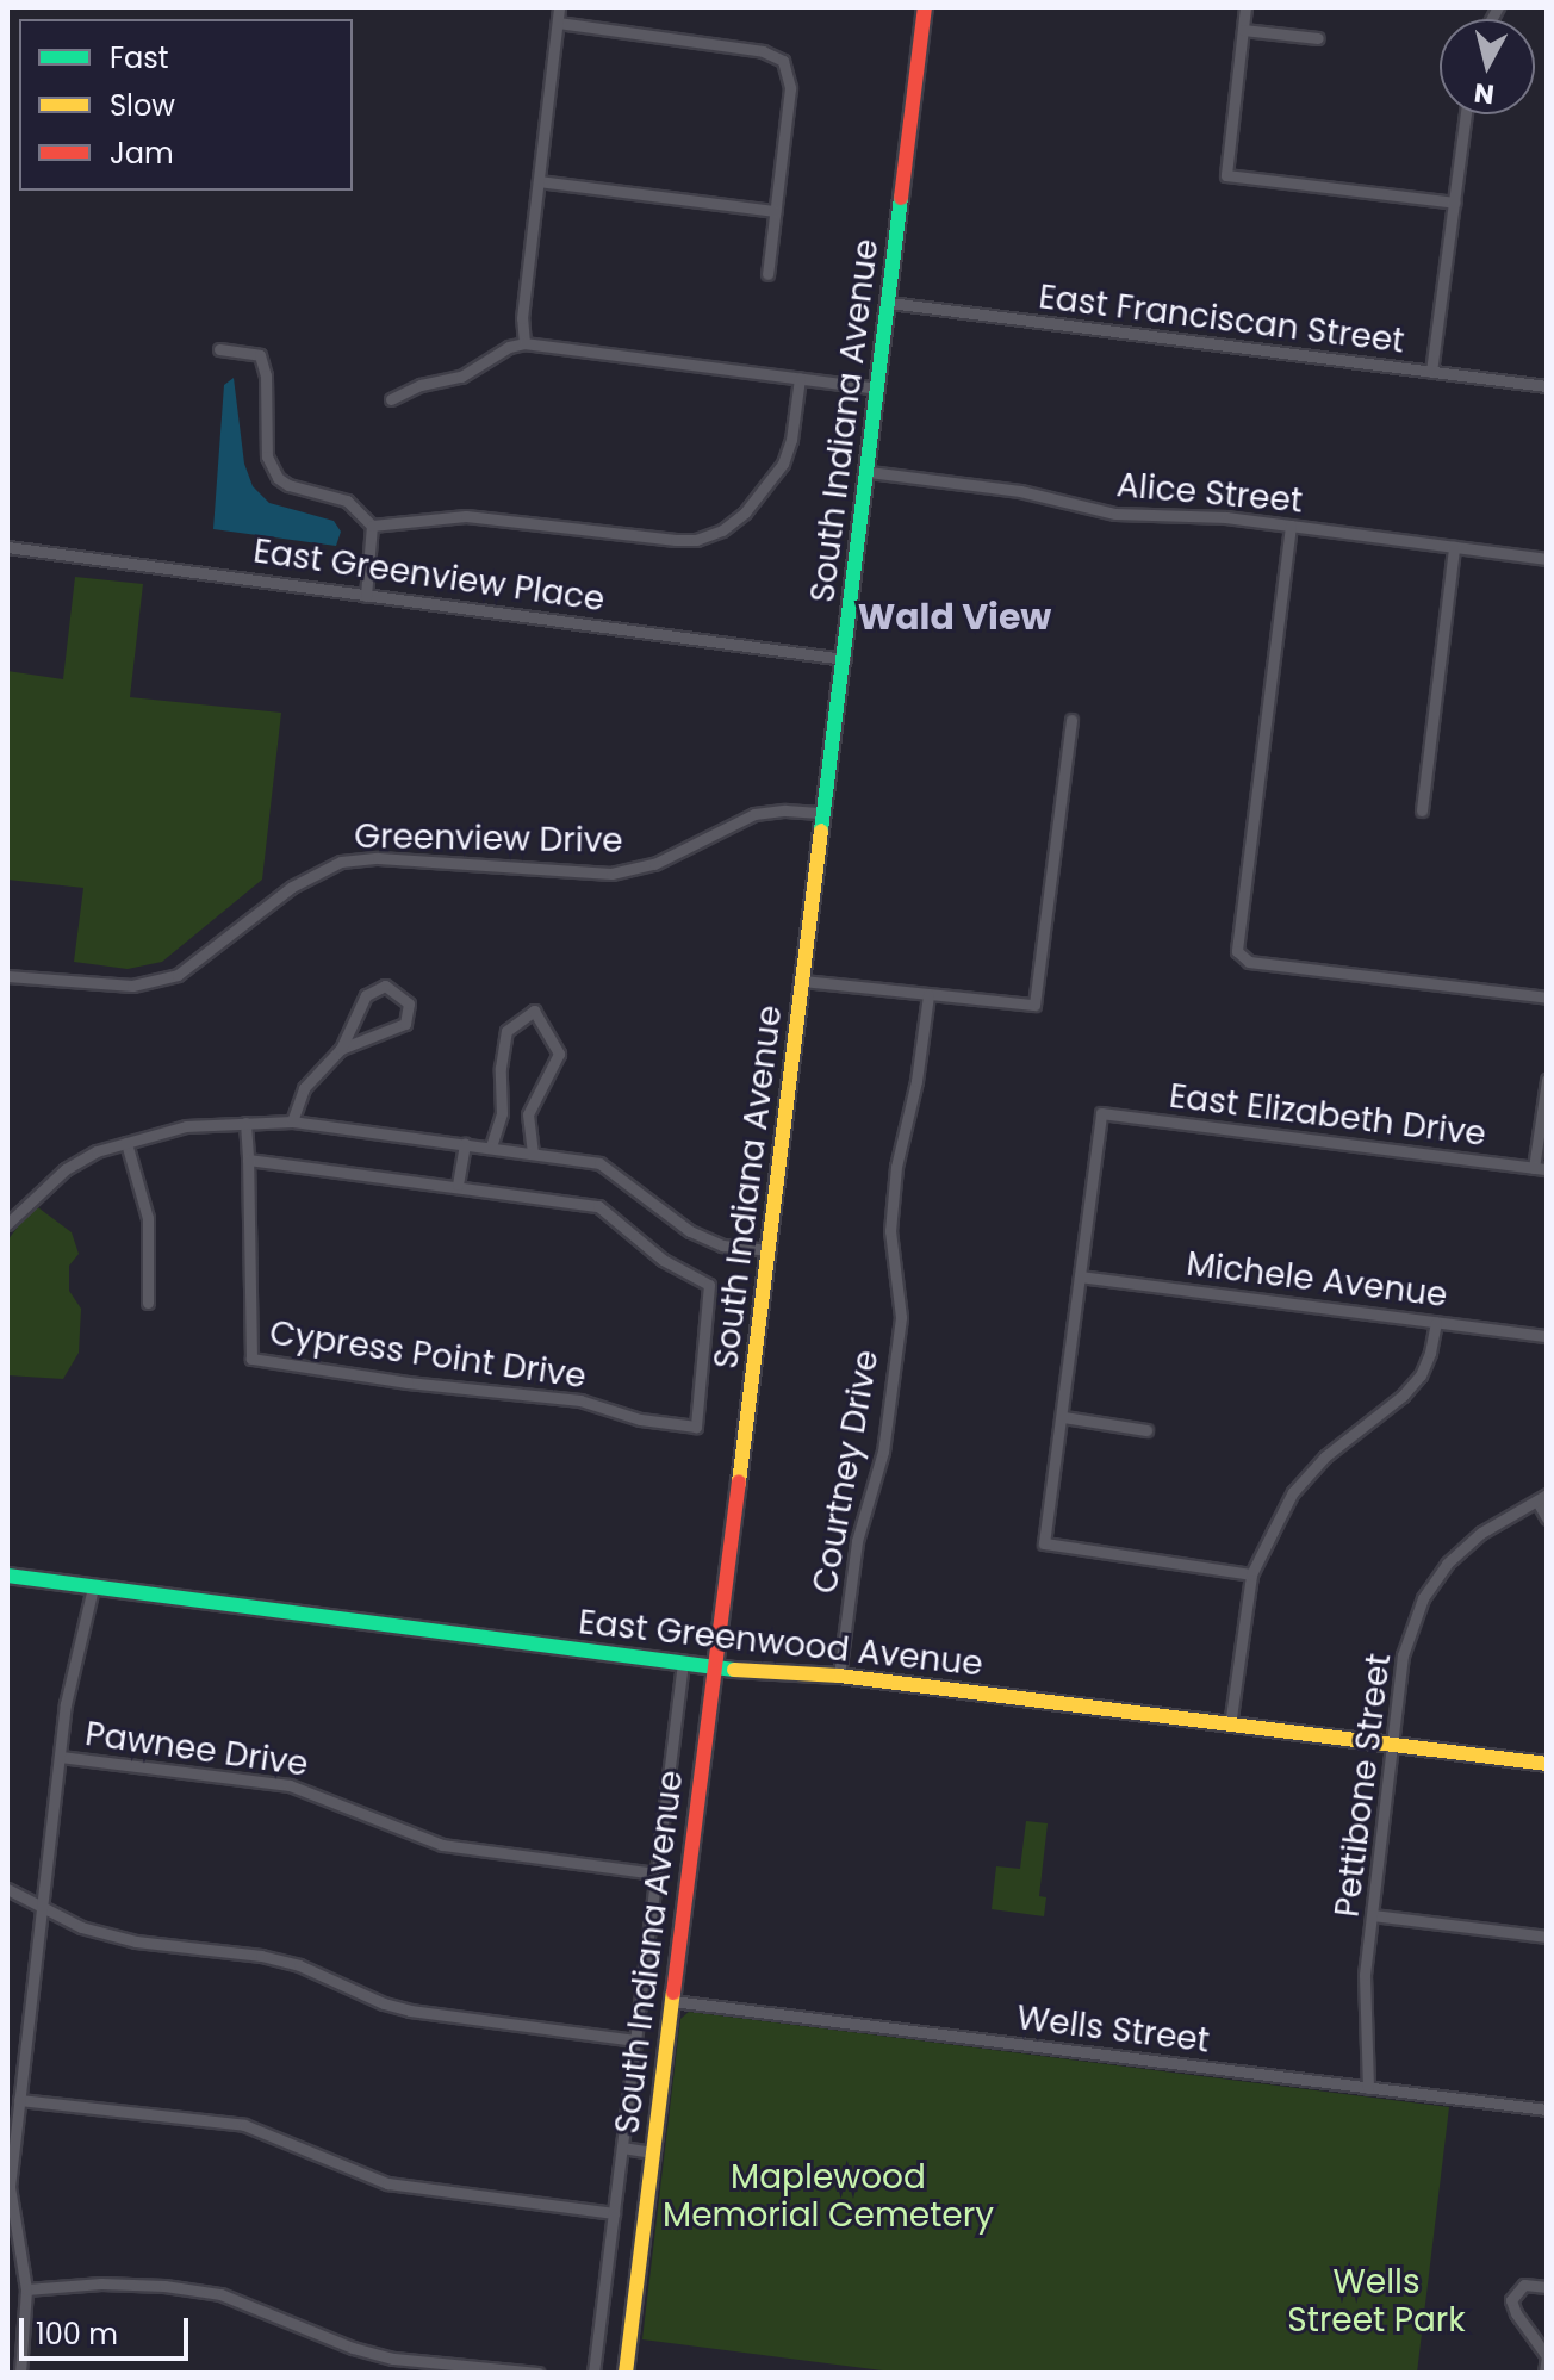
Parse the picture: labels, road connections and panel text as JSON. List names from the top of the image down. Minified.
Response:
{"streets":{"main road":["South Indiana Avenue","East Greenwood Avenue"],"street":["East Franciscan Street","Alice Street","East Greenview Place","Greenview Drive","East Elizabeth Drive","Michele Avenue","Cypress Point Drive","Courtney Drive","Pawnee Drive","Pettibone Street","Wells Street"]},"crossings":[["East Franciscan Street","South Indiana Avenue"],["South Indiana Avenue","Alice Street"],["South Indiana Avenue","East Greenview Place"],["South Indiana Avenue","Greenview Drive"],["South Indiana Avenue","East Greenwood Avenue"],["South Indiana Avenue","Wells Street"],["East Elizabeth Drive","Michele Avenue"],["Courtney Drive","East Greenwood Avenue"],["East Greenwood Avenue","Pettibone Street"],["Pettibone Street","Wells Street"]],"districts":["Wald View"],"parks":["Maplewood Memorial Cemetery","Wells Street Park"],"legend":["Fast","Slow","Jam"],"scale_bar":"100 m","north":"bottom"}
